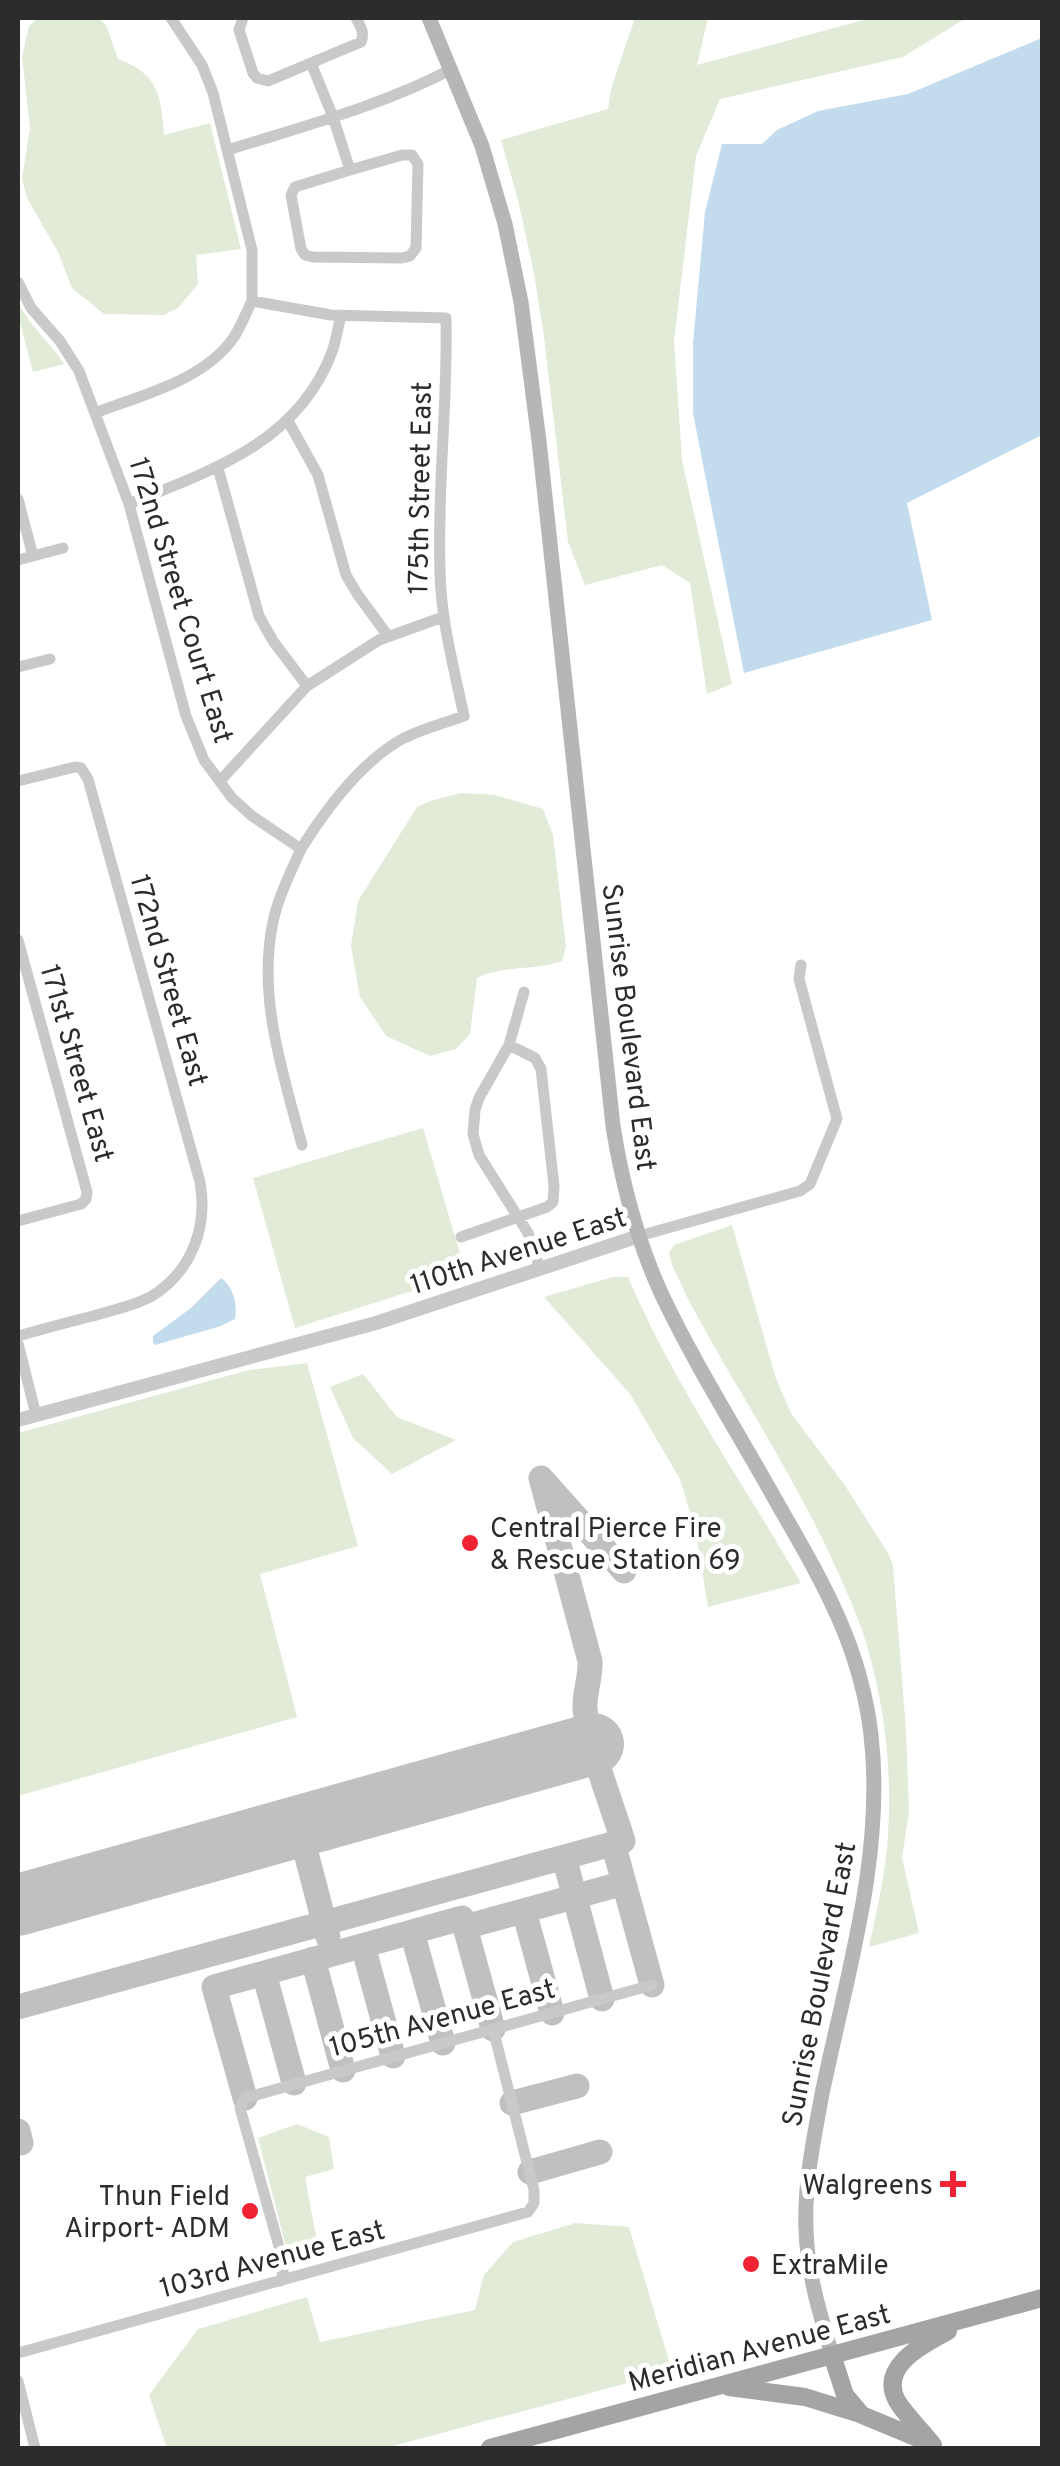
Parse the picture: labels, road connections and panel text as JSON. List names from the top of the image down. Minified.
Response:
{"streets":{"main road":["Sunrise Boulevard East","Meridian Avenue East"],"street":["175th Street East","172nd Street Court East","172nd Street East","171st Street East","110th Avenue East","105th Avenue East","103rd Avenue East"]},"crossings":[["175th Street East","172nd Street Court East"],["Sunrise Boulevard East","110th Avenue East"],["Sunrise Boulevard East","Meridian Avenue East"],["105th Avenue East","103rd Avenue East"]],"places":{"other":["Central Pierce Fire & Rescue Station 69","Thun Field Airport- ADM","ExtraMile"],"health":["Walgreens"]}}
